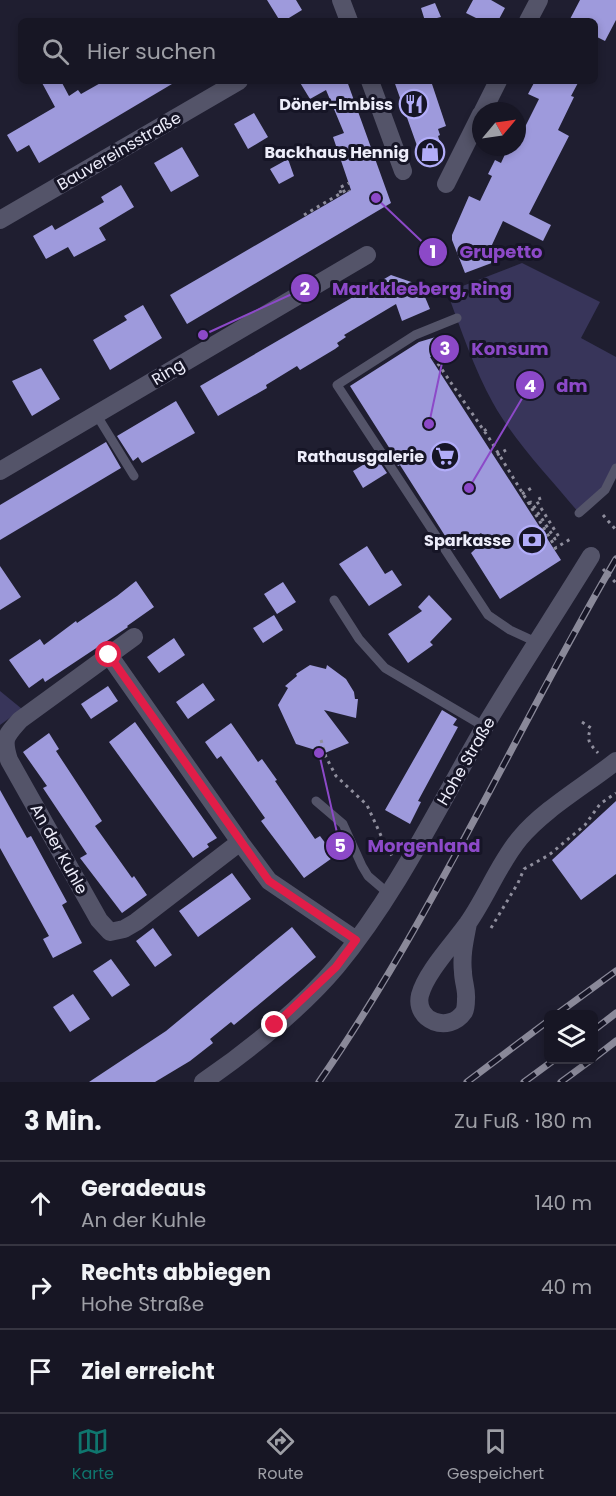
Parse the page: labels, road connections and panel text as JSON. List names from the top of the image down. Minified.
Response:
{"streets":{"street":["Bauvereinsstraße","Ring","Hohe Straße","An der Kuhle"]},"places":{"restaurant":["Döner-Imbiss"],"shop":["Backhaus Hennig"],"other":["Grupetto","Markkleeberg, Ring","Konsum","dm","Morgenland"],"supermarket":["Rathausgalerie"],"bank":["Sparkasse"]},"north":"top right","page":{"search":"Hier suchen","heading":["3 Min.","Zu Fuß · 180 m"],"list":[["Geradeaus","An der Kuhle","140 m"],["Rechts abbiegen","Hohe Straße","40 m"],"Ziel erreicht"],"nav":["Karte","Route","Gespeichert"]}}
